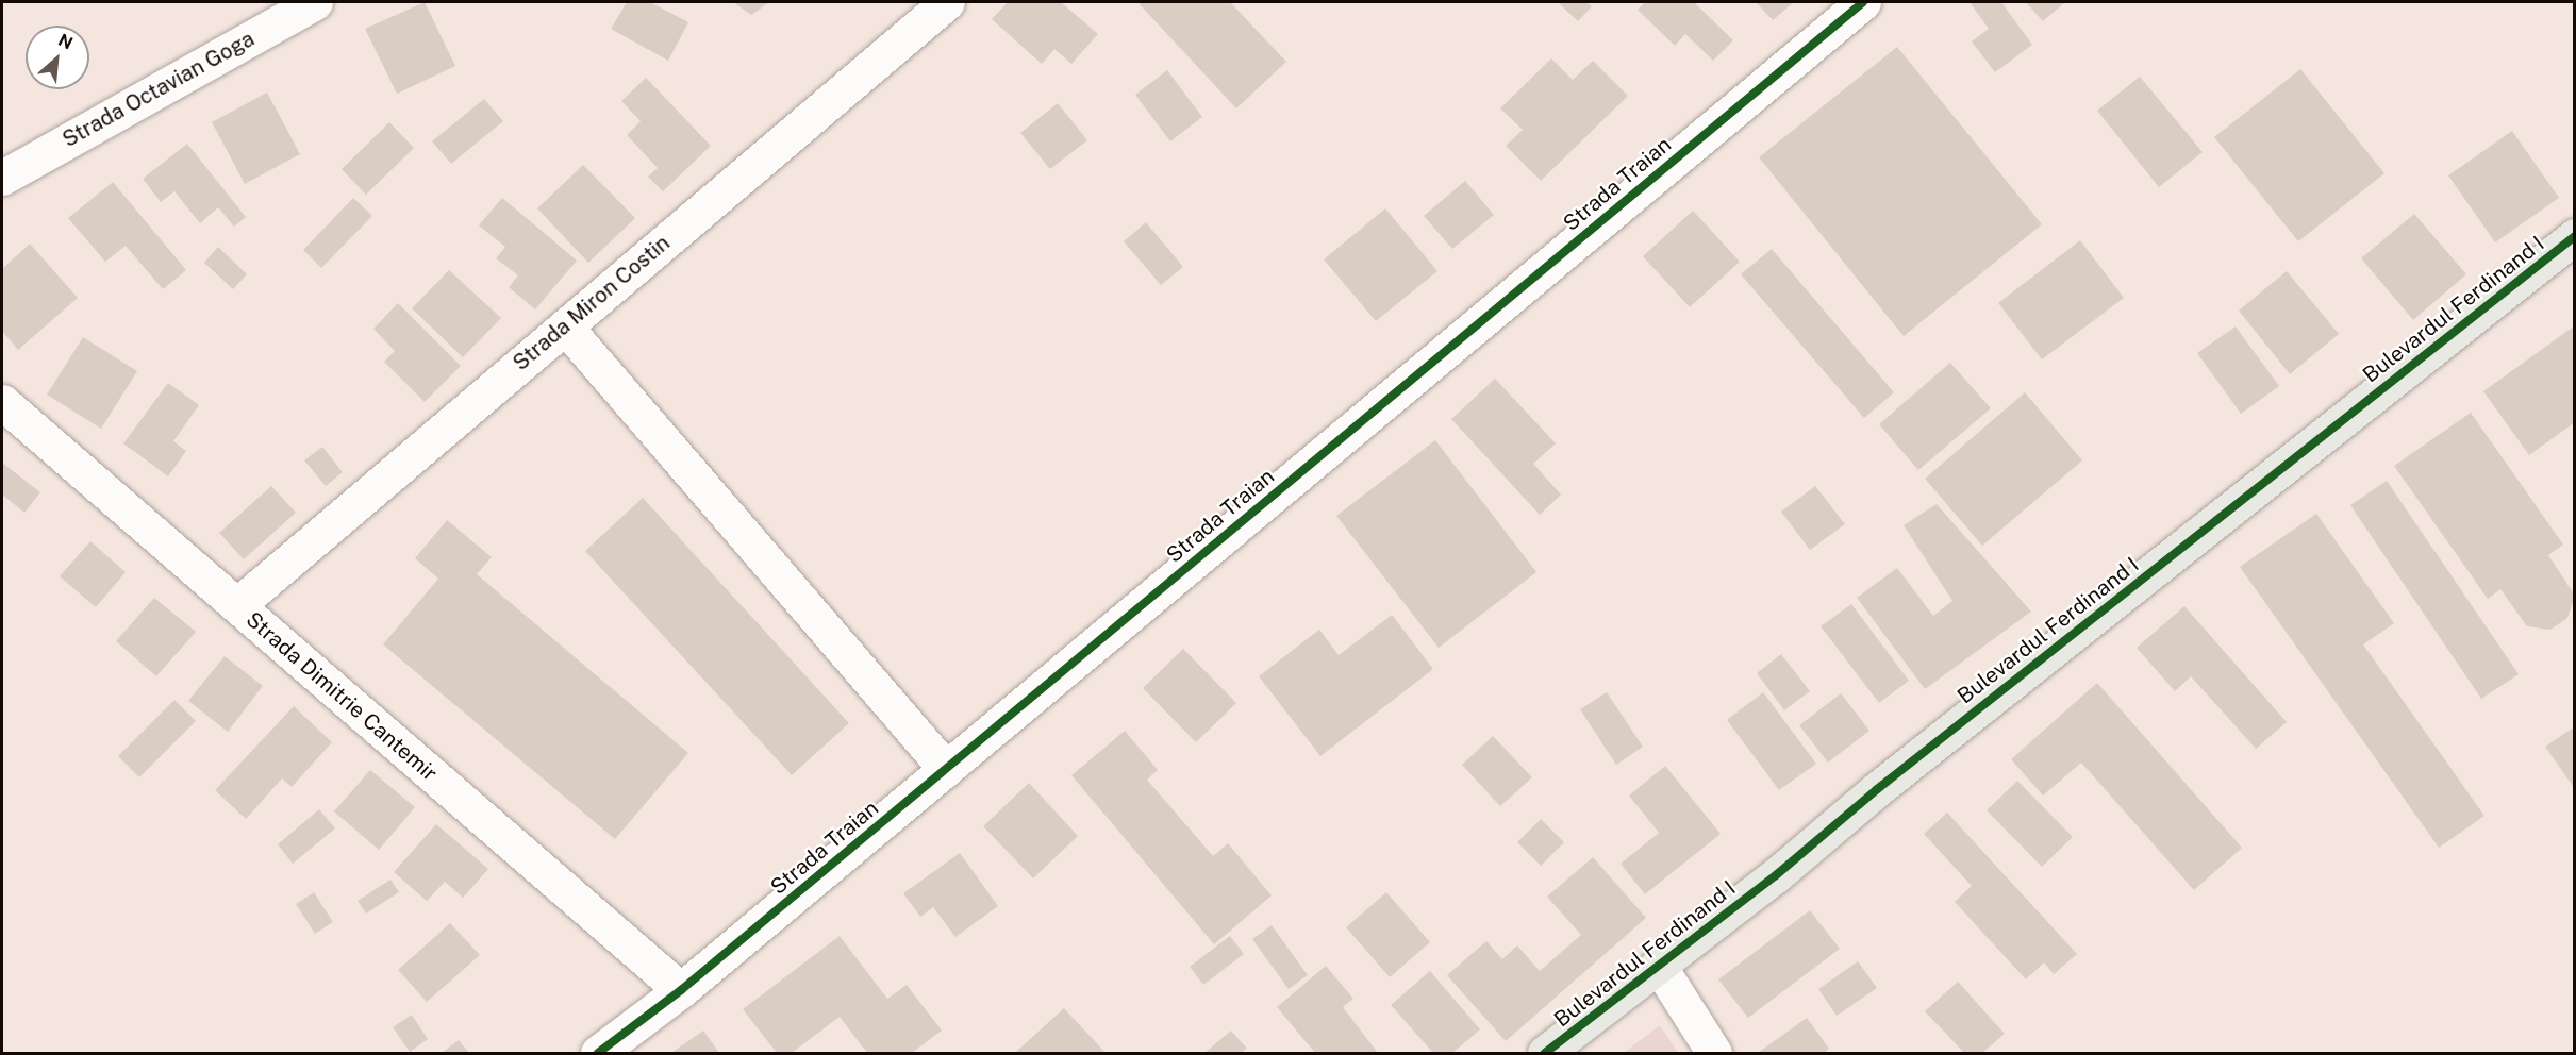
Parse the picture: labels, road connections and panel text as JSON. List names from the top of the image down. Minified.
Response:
{"streets":{"main road":["Bulevardul Ferdinand I"],"street":["Strada Octavian Goga","Strada Traian","Strada Miron Costin","Strada Dimitrie Cantemir"]},"crossings":[["Strada Traian","Strada Dimitrie Cantemir"],["Strada Miron Costin","Strada Dimitrie Cantemir"]],"north":"top right"}
